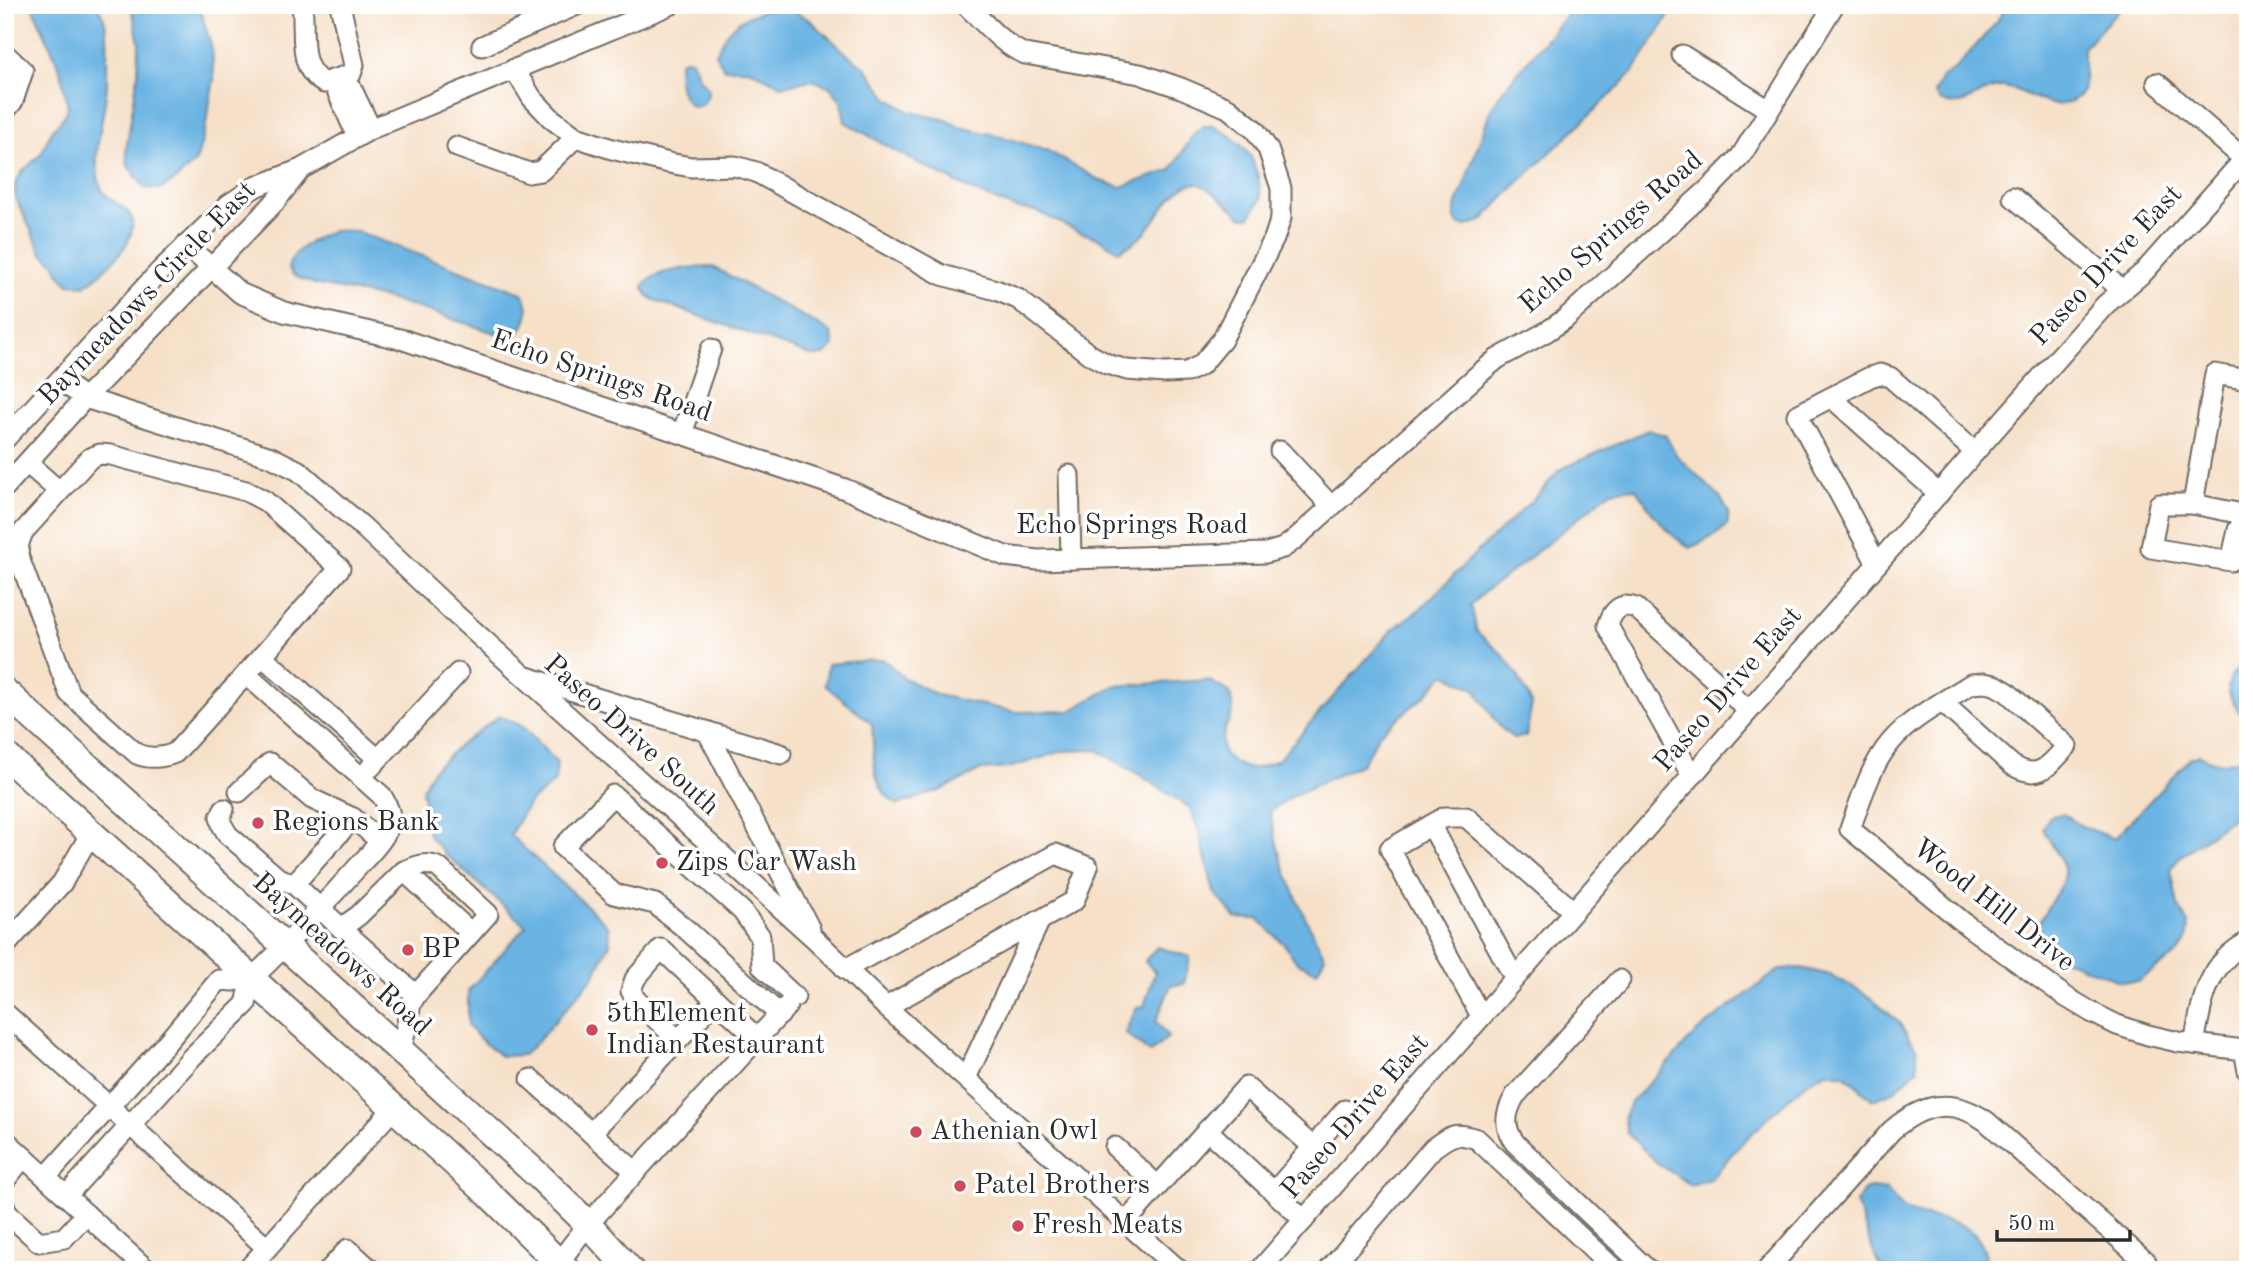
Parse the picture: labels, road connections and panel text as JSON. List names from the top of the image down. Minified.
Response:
{"streets":{"main road":["Baymeadows Road"],"street":["Echo Springs Road","Paseo Drive East","Baymeadows Circle East","Paseo Drive South","Wood Hill Drive"]},"crossings":[["Echo Springs Road","Baymeadows Circle East"],["Baymeadows Circle East","Paseo Drive South"]],"places":["Regions Bank","Zips Car Wash","BP","5thElement Indian Restaurant","Athenian Owl","Patel Brothers","Fresh Meats"],"scale_bar":"50 m"}
